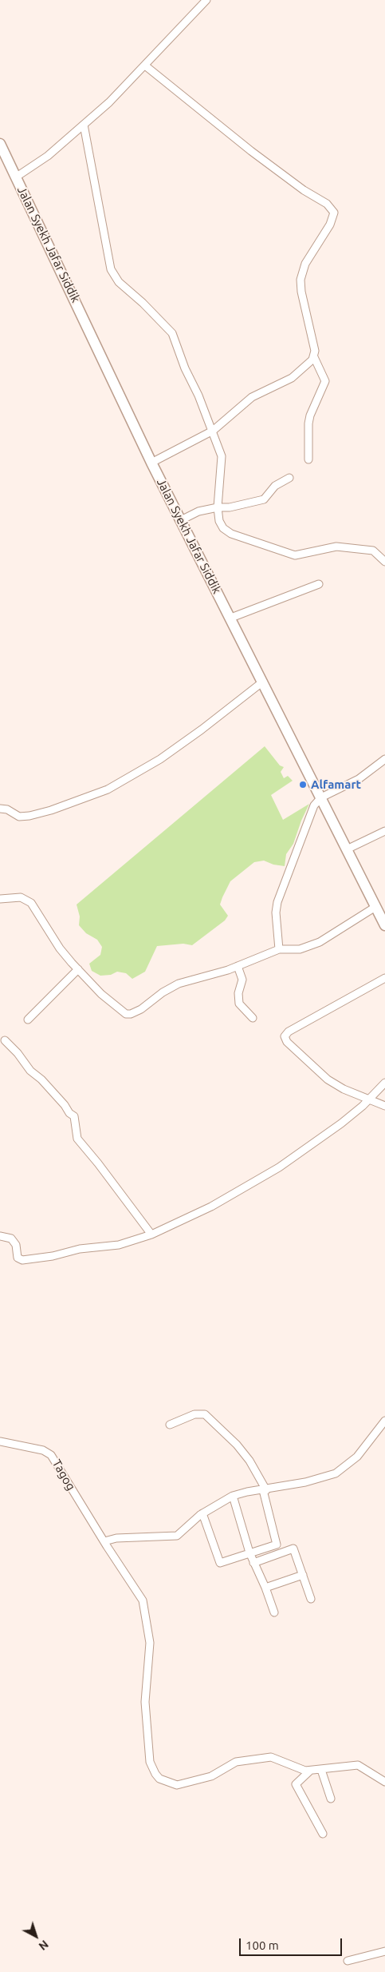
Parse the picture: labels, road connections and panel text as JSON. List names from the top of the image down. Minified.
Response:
{"streets":{"main road":["Jalan Syekh Jafar Siddik"],"street":["Tagog"]},"places":["Alfamart"],"scale_bar":"100 m","north":"bottom right"}
